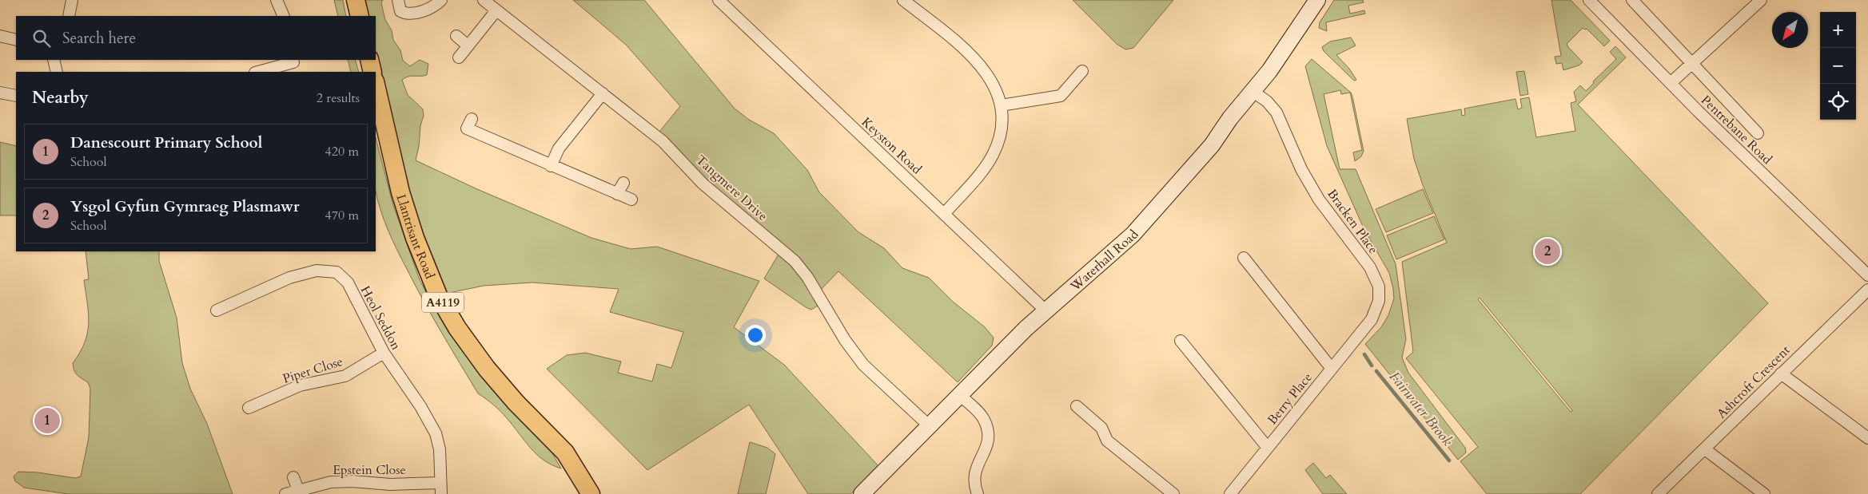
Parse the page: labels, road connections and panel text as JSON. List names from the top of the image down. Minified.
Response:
{"streets":{"main road":["Llantrisant Road","A4119"],"street":["Pentrebane Road","Keyston Road","Tangmere Drive","Bracken Place","Waterhall Road","Heol Seddon","Piper Close","Ashcroft Crescent","Berry Place","Epstein Close"]},"crossings":[["Keyston Road","Waterhall Road"],["Tangmere Drive","Waterhall Road"],["Bracken Place","Waterhall Road"],["Bracken Place","Berry Place"],["Heol Seddon","Piper Close"],["Heol Seddon","Epstein Close"]],"water":["Fairwater Brook"],"north":"bottom left","page":{"map_buttons":["+","−"],"search":"Search here","heading":["Nearby","2 results"],"list":[{"mark":"1","name":"Danescourt Primary School","note":"School","value":"420 m"},{"mark":"2","name":"Ysgol Gyfun Gymraeg Plasmawr","note":"School","value":"470 m"}],"pins":["2","1"]}}
